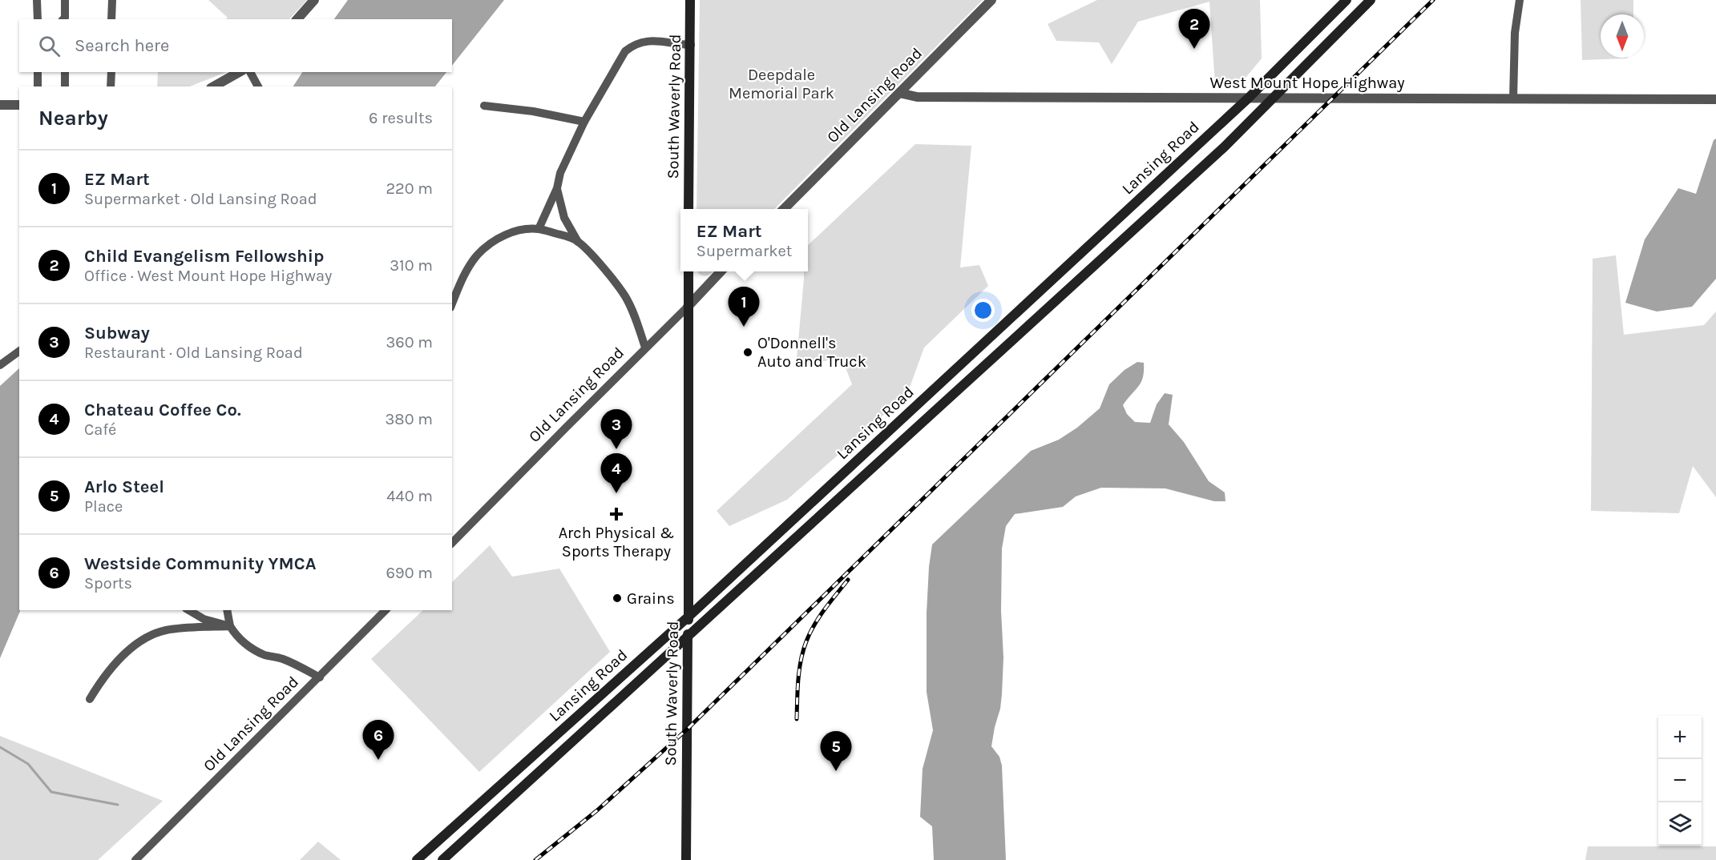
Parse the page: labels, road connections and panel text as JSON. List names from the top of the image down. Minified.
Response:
{"streets":{"main road":["South Waverly Road","Lansing Road"],"street":["West Mount Hope Highway","Old Lansing Road"]},"crossings":[["West Mount Hope Highway","Old Lansing Road"],["West Mount Hope Highway","Lansing Road"],["Old Lansing Road","South Waverly Road"],["South Waverly Road","Lansing Road"]],"parks":["Deepdale Memorial Park"],"places":{"other":["O'Donnell's Auto and Truck","Grains"],"health":["Arch Physical & Sports Therapy"]},"north":"bottom","page":{"pins":["2","1","3","4","6","5"],"search":"Search here","heading":["Nearby","6 results"],"list":[{"mark":"1","name":"EZ Mart","note":"Supermarket · Old Lansing Road","value":"220 m"},{"mark":"2","name":"Child Evangelism Fellowship","note":"Office · West Mount Hope Highway","value":"310 m"},{"mark":"3","name":"Subway","note":"Restaurant · Old Lansing Road","value":"360 m"},{"mark":"4","name":"Chateau Coffee Co.","note":"Café","value":"380 m"},{"mark":"5","name":"Arlo Steel","note":"Place","value":"440 m"},{"mark":"6","name":"Westside Community YMCA","note":"Sports","value":"690 m"}],"popup":["EZ Mart","Supermarket"],"map_buttons":["+","−"]}}
